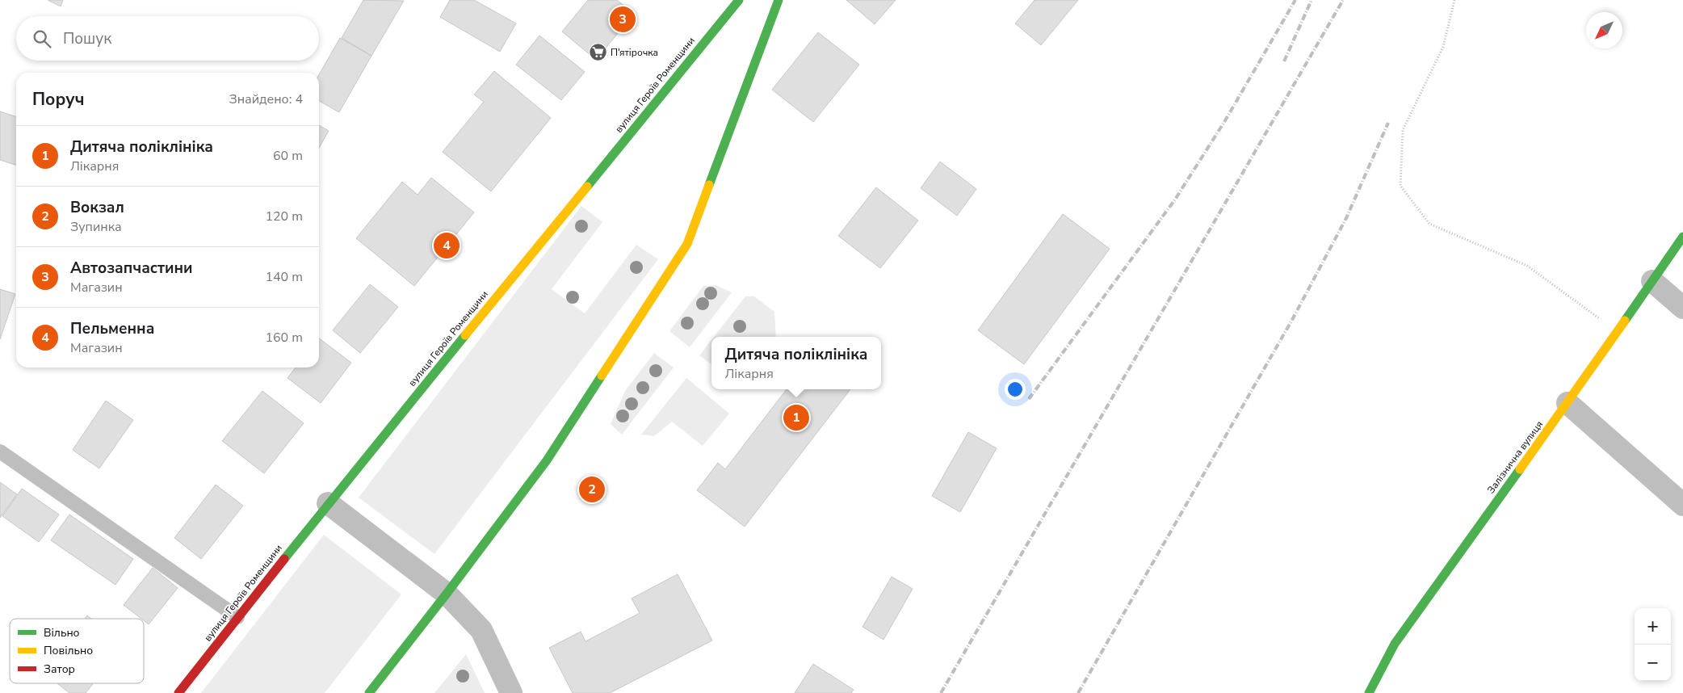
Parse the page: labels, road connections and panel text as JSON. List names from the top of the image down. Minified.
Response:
{"streets":{"street":["вулиця Героїв Роменщини","Залізнична вулиця"]},"places":{"supermarket":["П'ятірочка"]},"legend":["Вільно","Повільно","Затор"],"north":"bottom left","page":{"pins":["3","4","1","2"],"search":"Пошук","heading":["Поруч","Знайдено: 4"],"list":[{"mark":"1","name":"Дитяча поліклініка","note":"Лікарня","value":"60 m"},{"mark":"2","name":"Вокзал","note":"Зупинка","value":"120 m"},{"mark":"3","name":"Автозапчастини","note":"Магазин","value":"140 m"},{"mark":"4","name":"Пельменна","note":"Магазин","value":"160 m"}],"popup":["Дитяча поліклініка","Лікарня"],"map_buttons":["+","−"]}}
